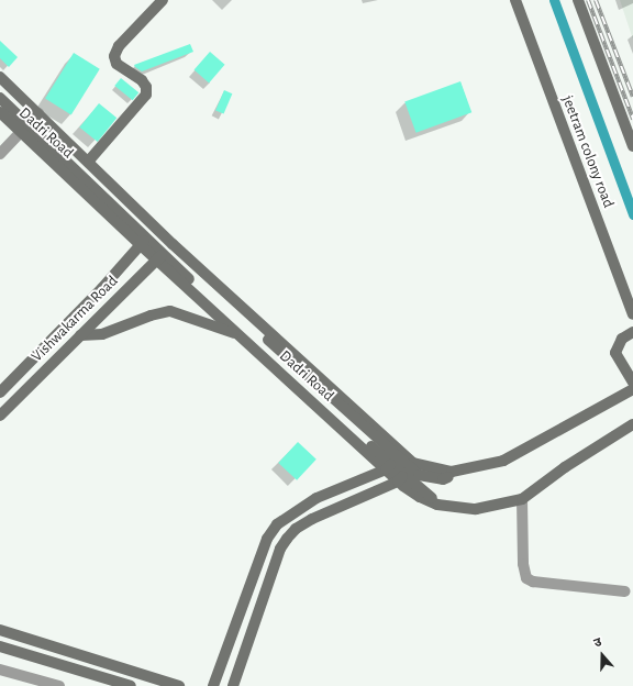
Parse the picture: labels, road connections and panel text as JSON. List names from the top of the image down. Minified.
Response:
{"streets":{"street":["Dadri Road","jeetram colony road","Vishwakarma Road"]},"crossings":[["Dadri Road","Vishwakarma Road"]],"north":"top"}
